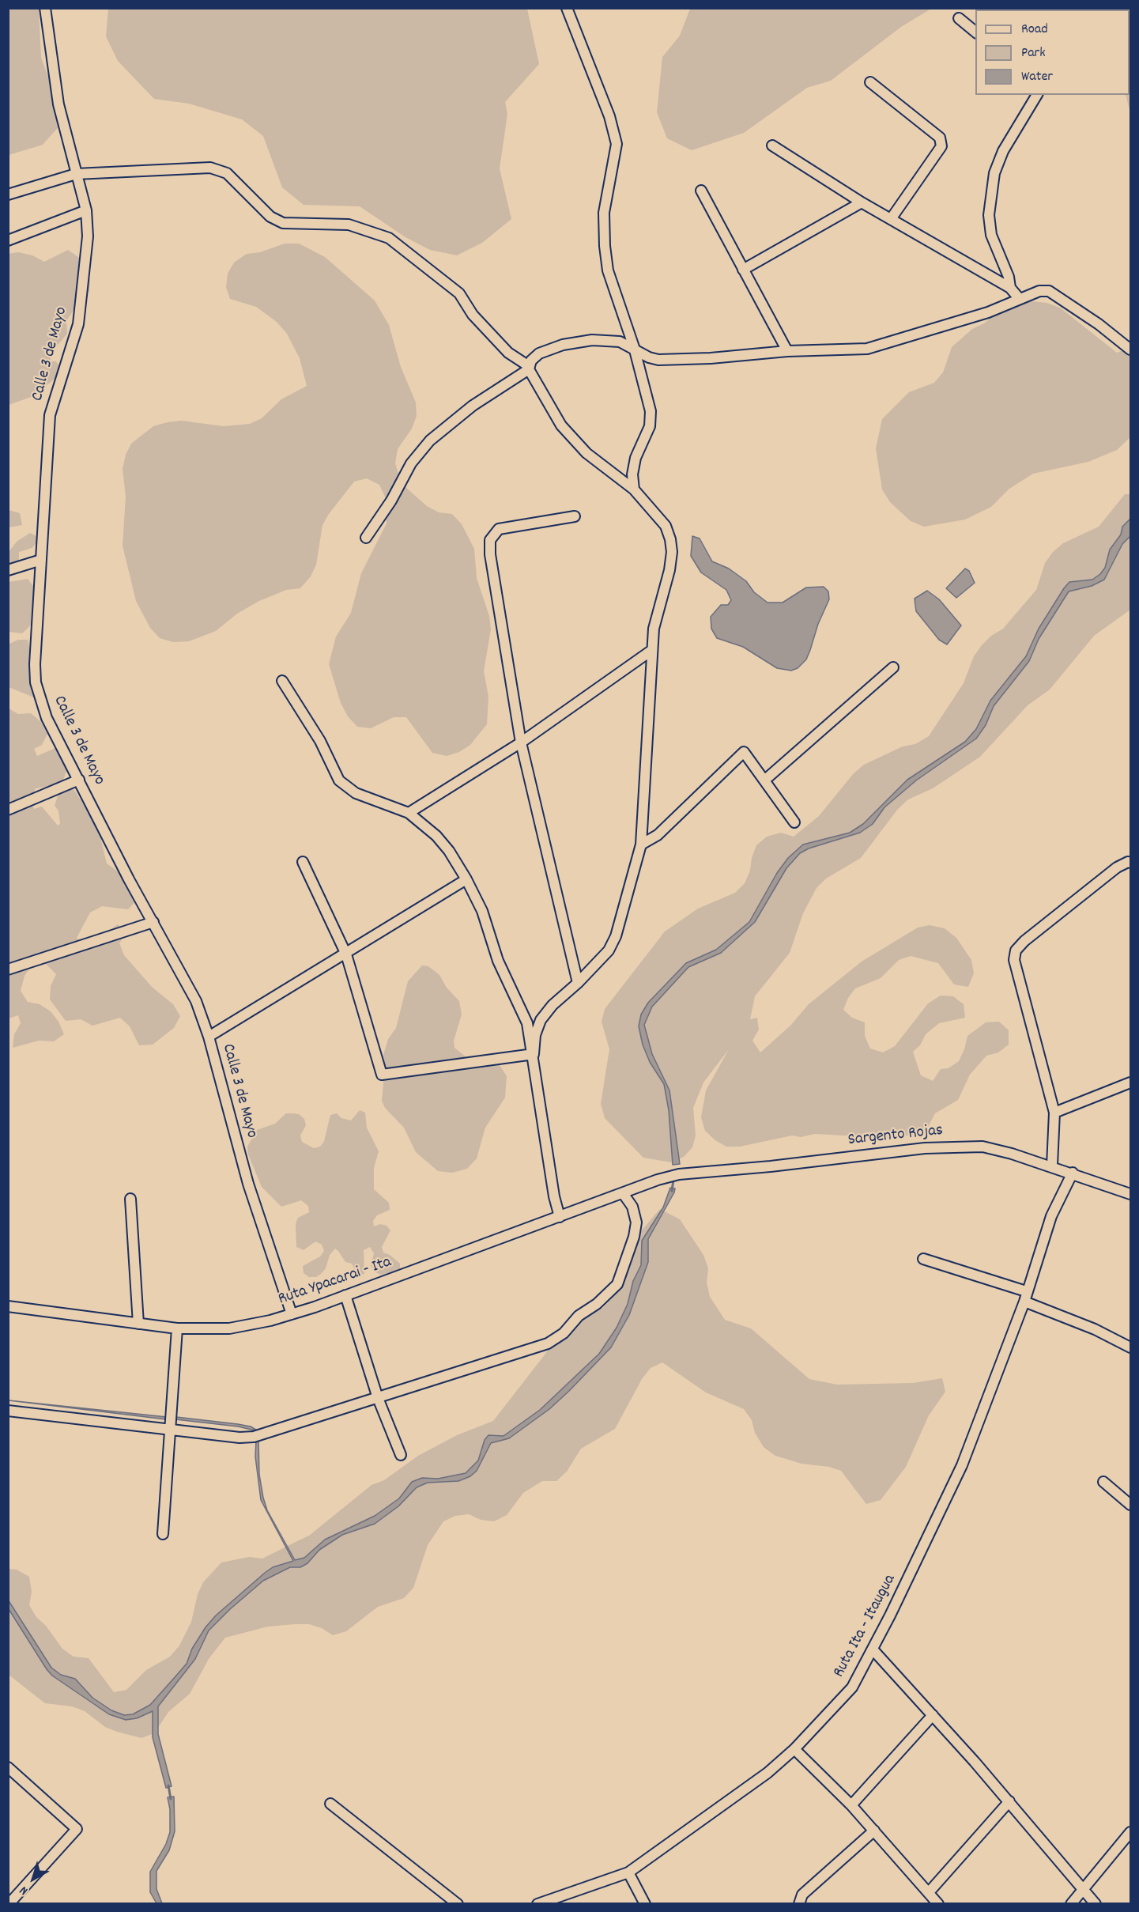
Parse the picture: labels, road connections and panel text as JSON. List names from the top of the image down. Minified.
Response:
{"streets":{"street":["Calle 3 de Mayo","Sargento Rojas","Ruta Ypacarai - Ita","Ruta Ita - Itaugua"]},"crossings":[["Calle 3 de Mayo","Ruta Ypacarai - Ita"],["Sargento Rojas","Ruta Ypacarai - Ita"],["Sargento Rojas","Ruta Ita - Itaugua"]],"legend":["Road","Park","Water"],"north":"bottom left"}
